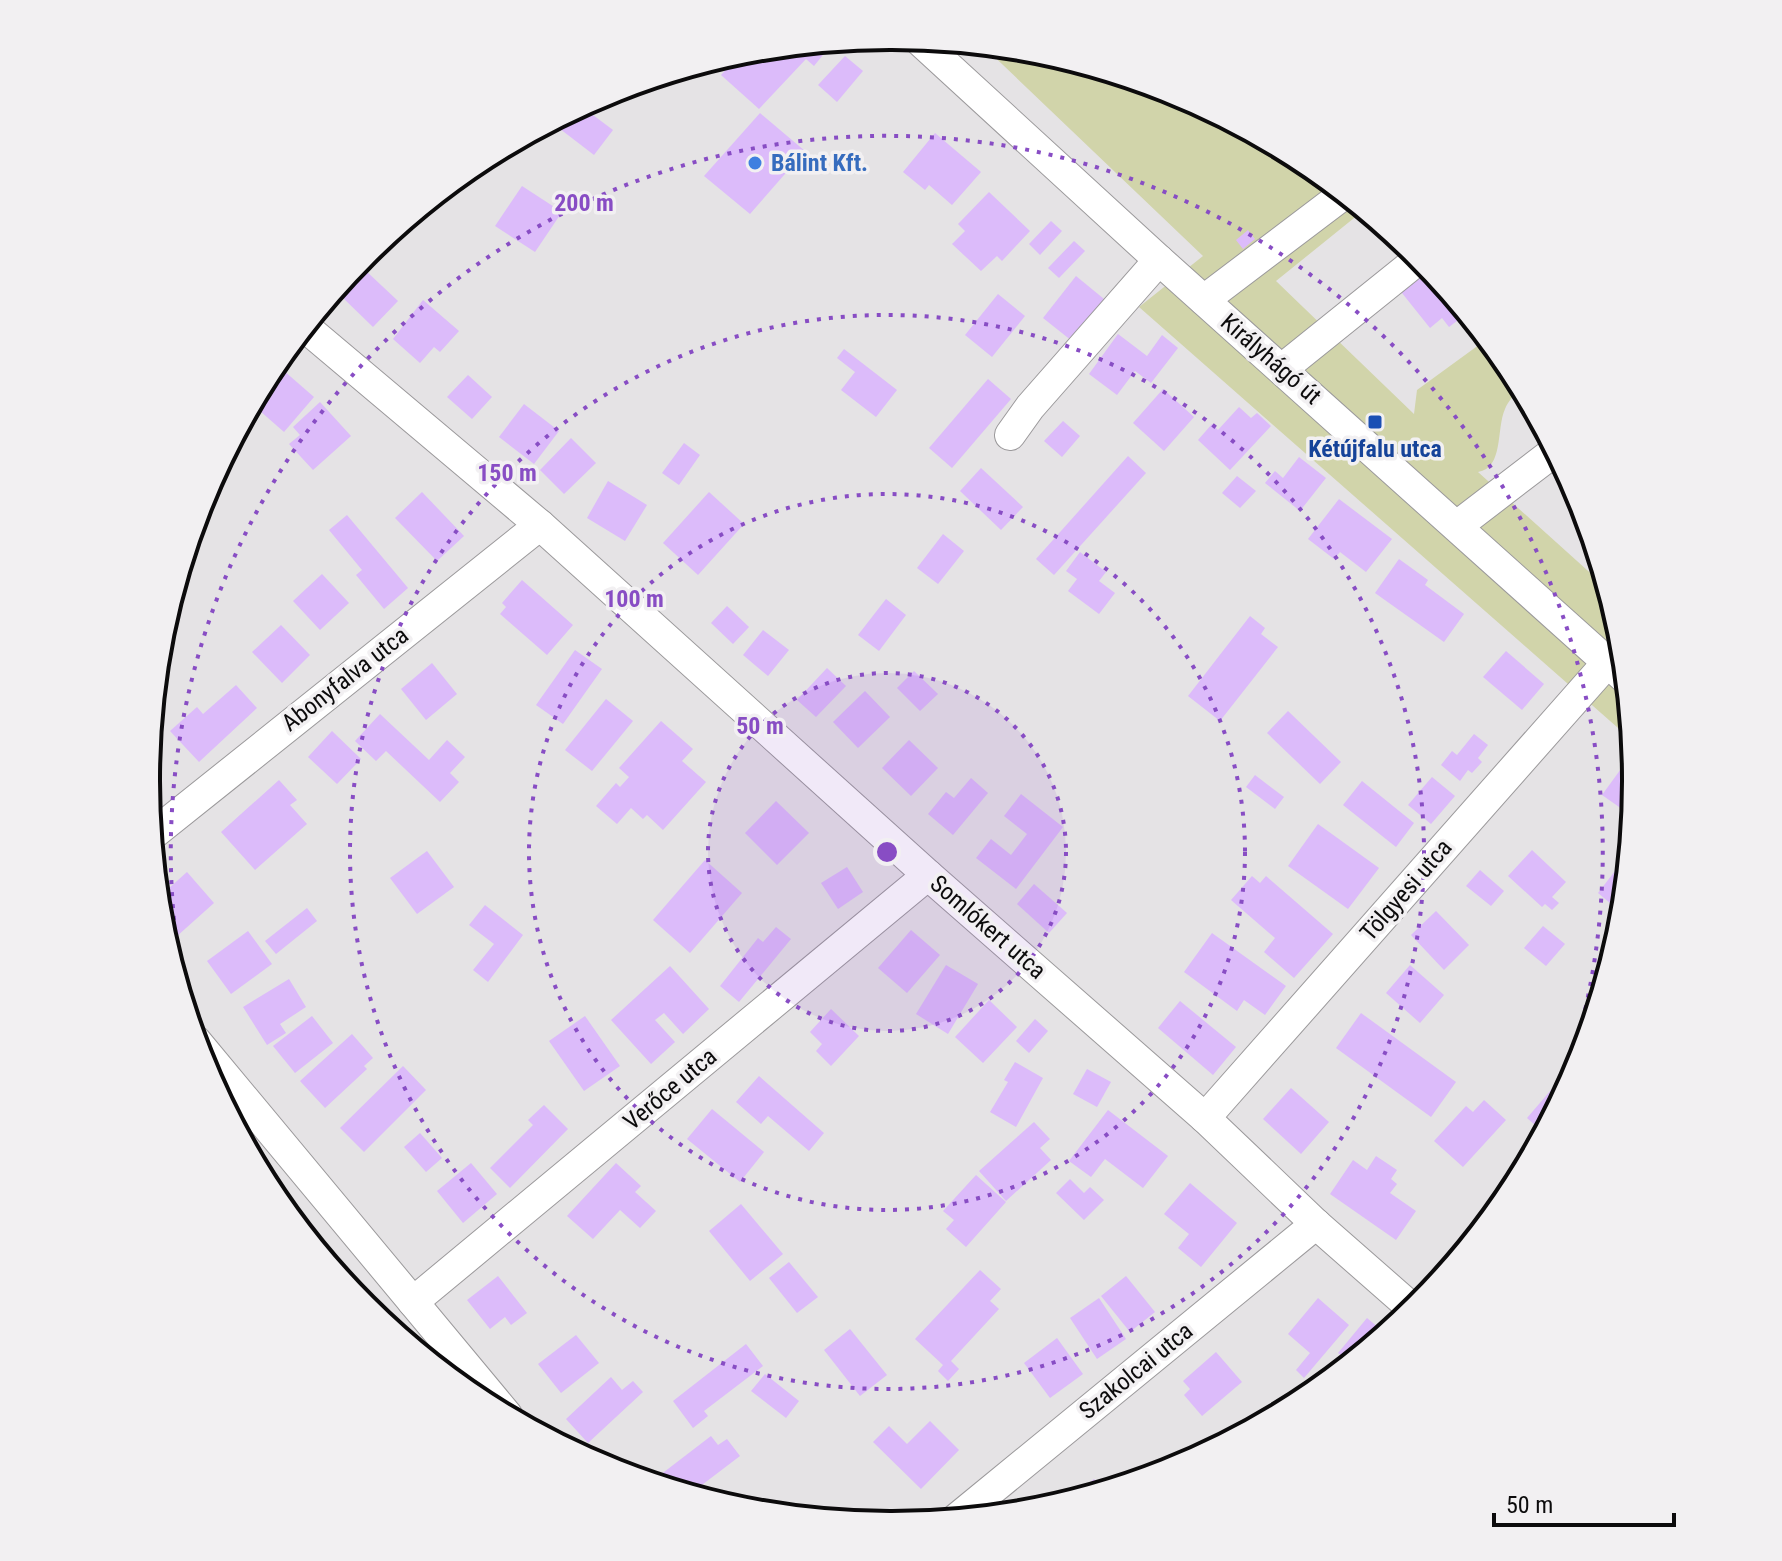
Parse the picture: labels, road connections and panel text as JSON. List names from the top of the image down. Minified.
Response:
{"streets":{"street":["Királyhágó út","Abonyfalva utca","Tölgyesi utca","Somlókert utca","Verőce utca","Szakolcai utca"]},"crossings":[["Abonyfalva utca","Somlókert utca"],["Tölgyesi utca","Somlókert utca"],["Somlókert utca","Verőce utca"],["Somlókert utca","Szakolcai utca"]],"places":{"other":["Bálint Kft."],"transit":["Kétújfalu utca"]},"scale_bar":"50 m","rings":["200 m","150 m","100 m","50 m"]}
